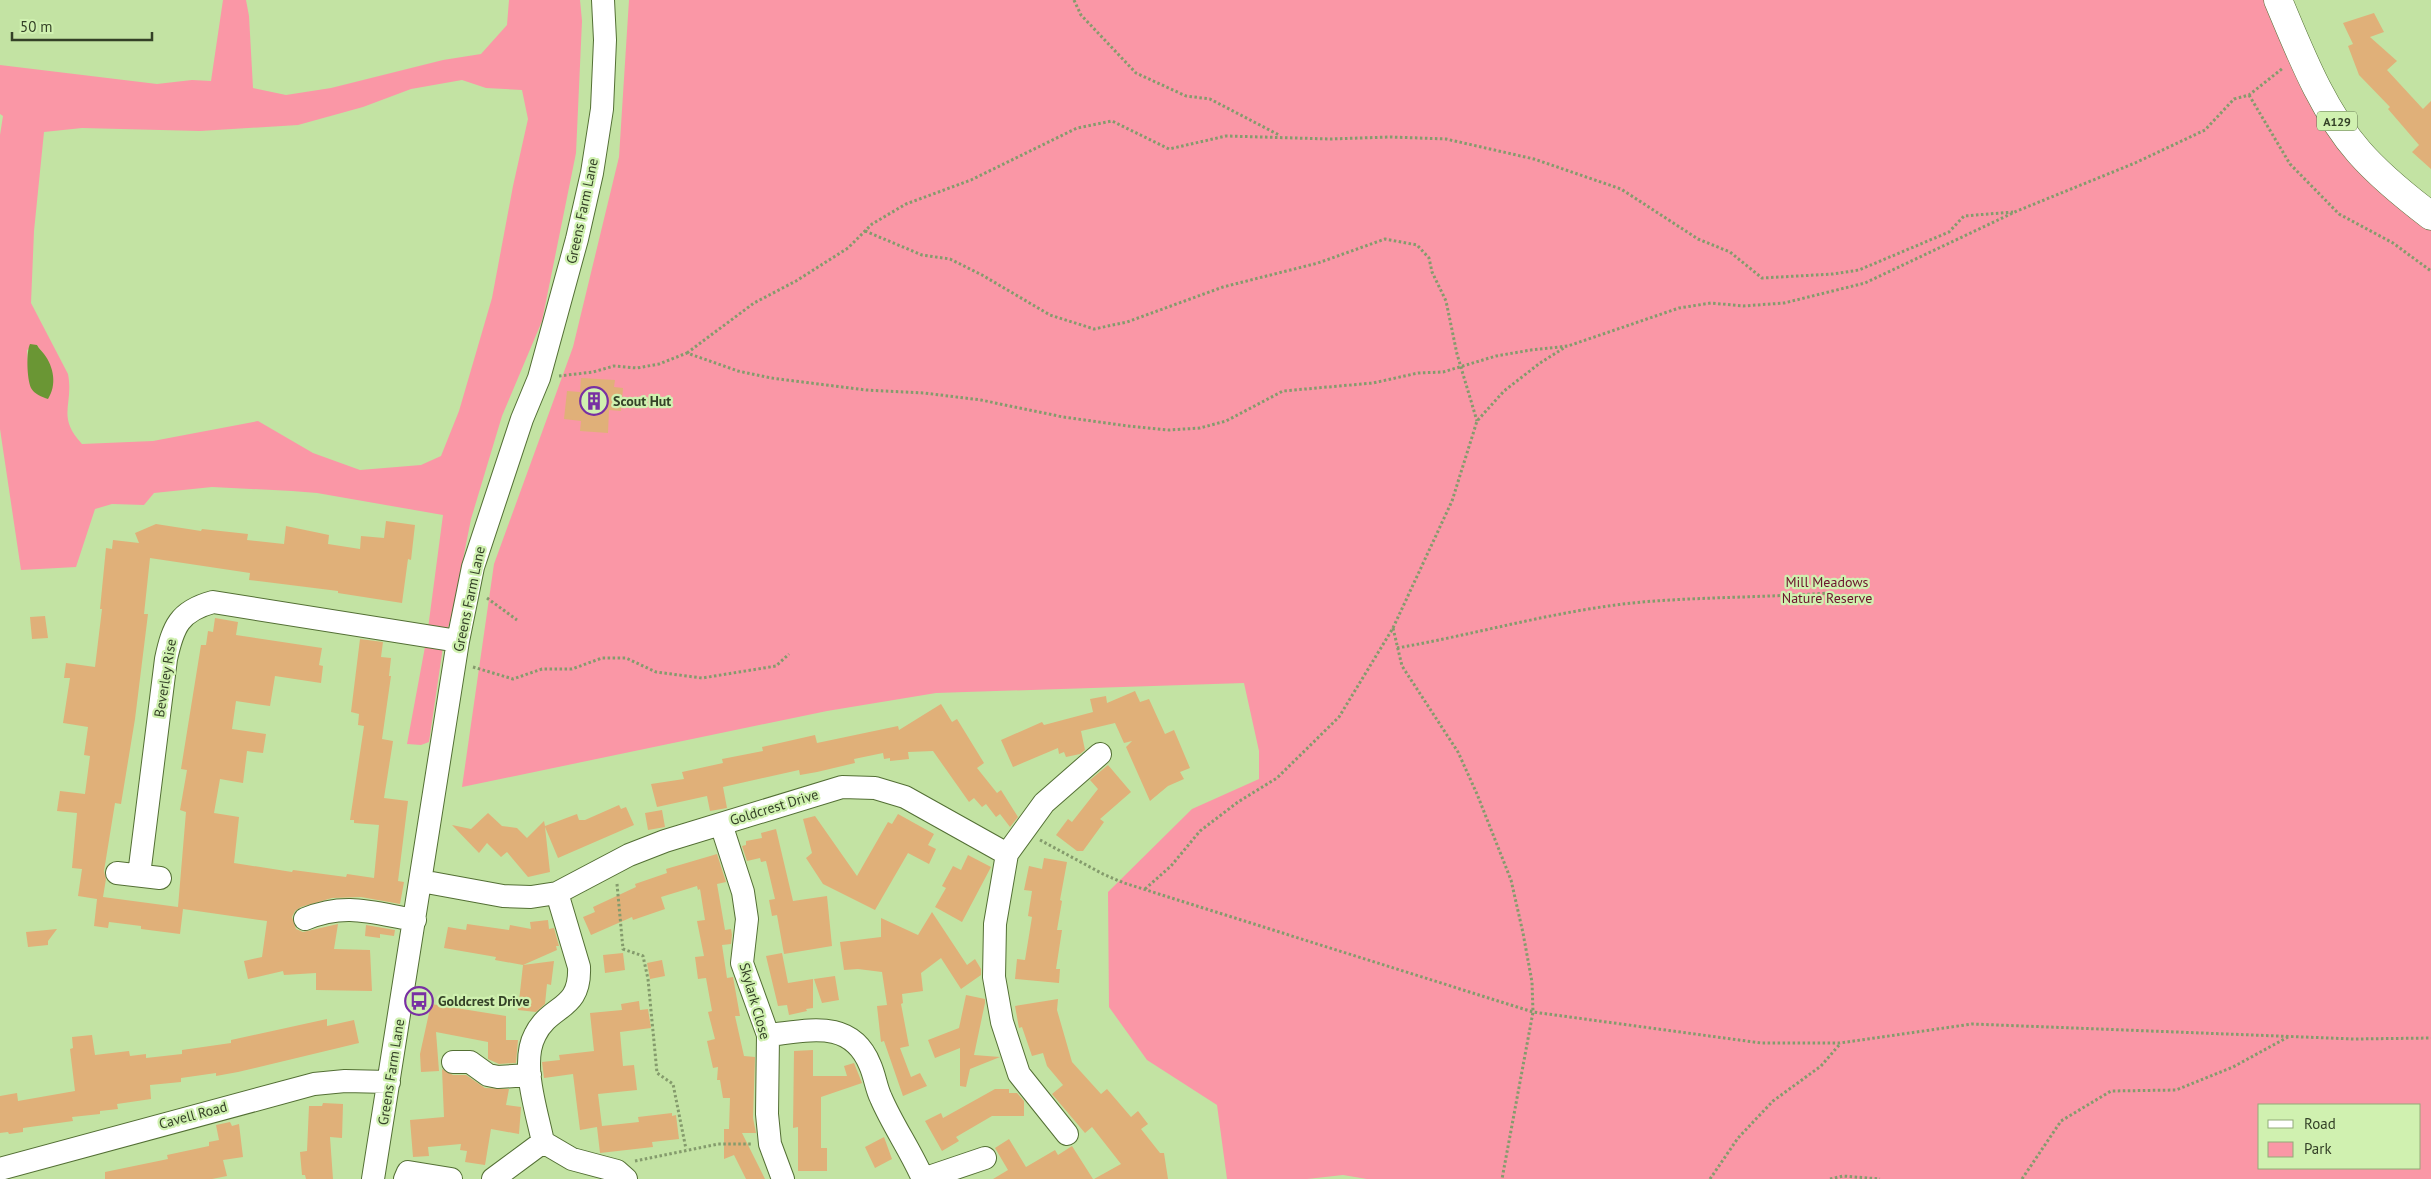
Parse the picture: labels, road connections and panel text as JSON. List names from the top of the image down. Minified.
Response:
{"streets":{"main road":["A129"],"street":["Greens Farm Lane","Beverley Rise","Goldcrest Drive","Skylark Close","Cavell Road"]},"crossings":[["Greens Farm Lane","Beverley Rise"],["Greens Farm Lane","Goldcrest Drive"],["Greens Farm Lane","Cavell Road"],["Goldcrest Drive","Skylark Close"]],"parks":["Mill Meadows Nature Reserve"],"places":{"building":["Scout Hut"],"bus stop":["Goldcrest Drive"]},"legend":["Road","Park"],"scale_bar":"50 m"}
